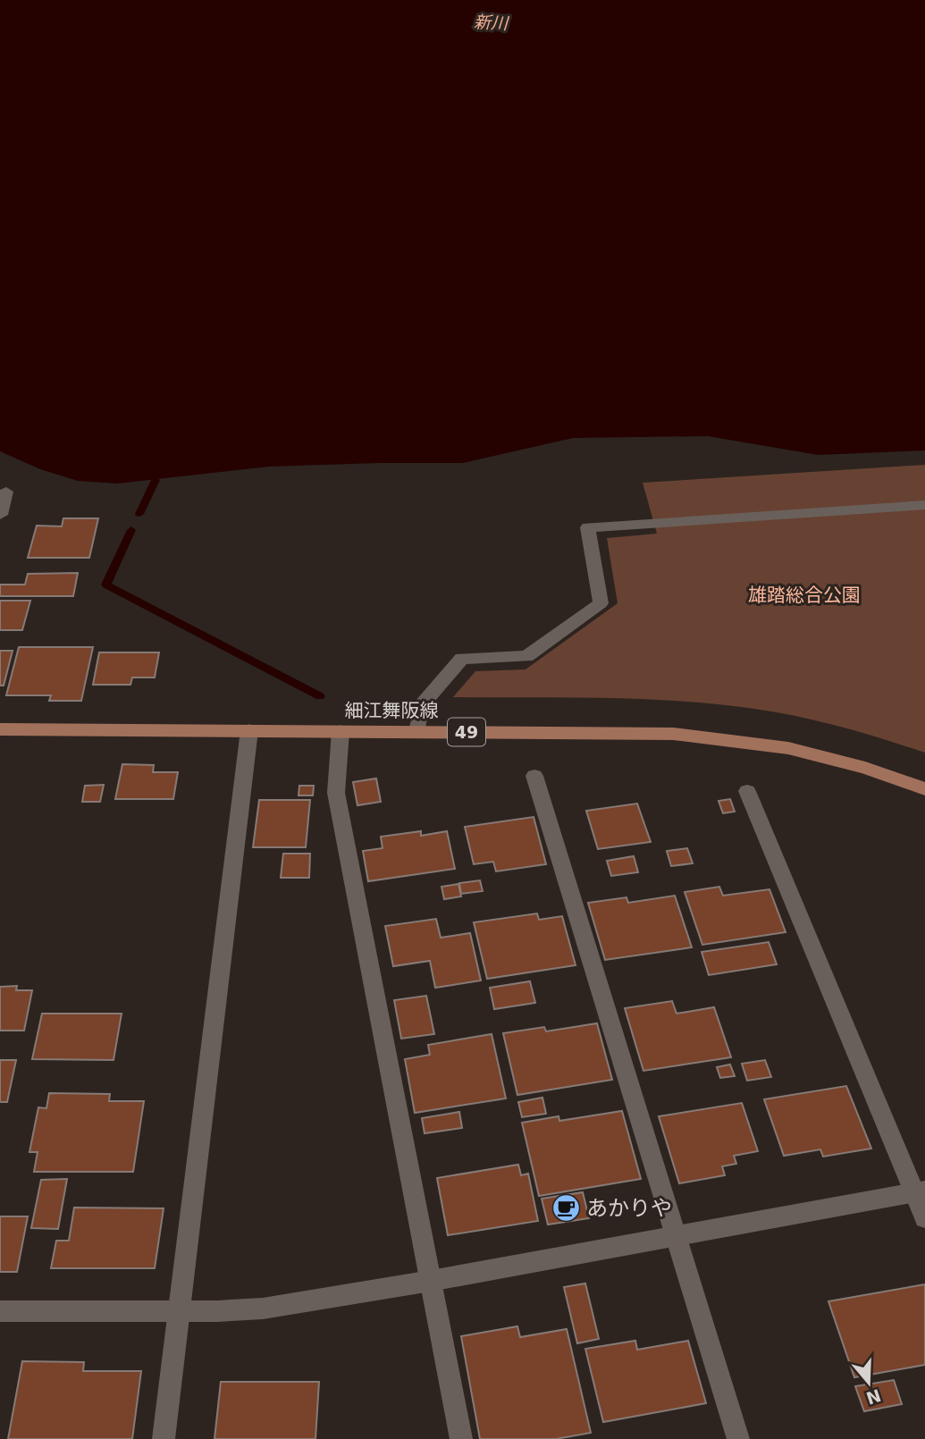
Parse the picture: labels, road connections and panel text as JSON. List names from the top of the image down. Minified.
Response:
{"streets":{"main road":["細江舞阪線","49"]},"water":["新川"],"parks":["雄踏総合公園"],"places":{"cafe":["あかりや"]},"north":"bottom"}
